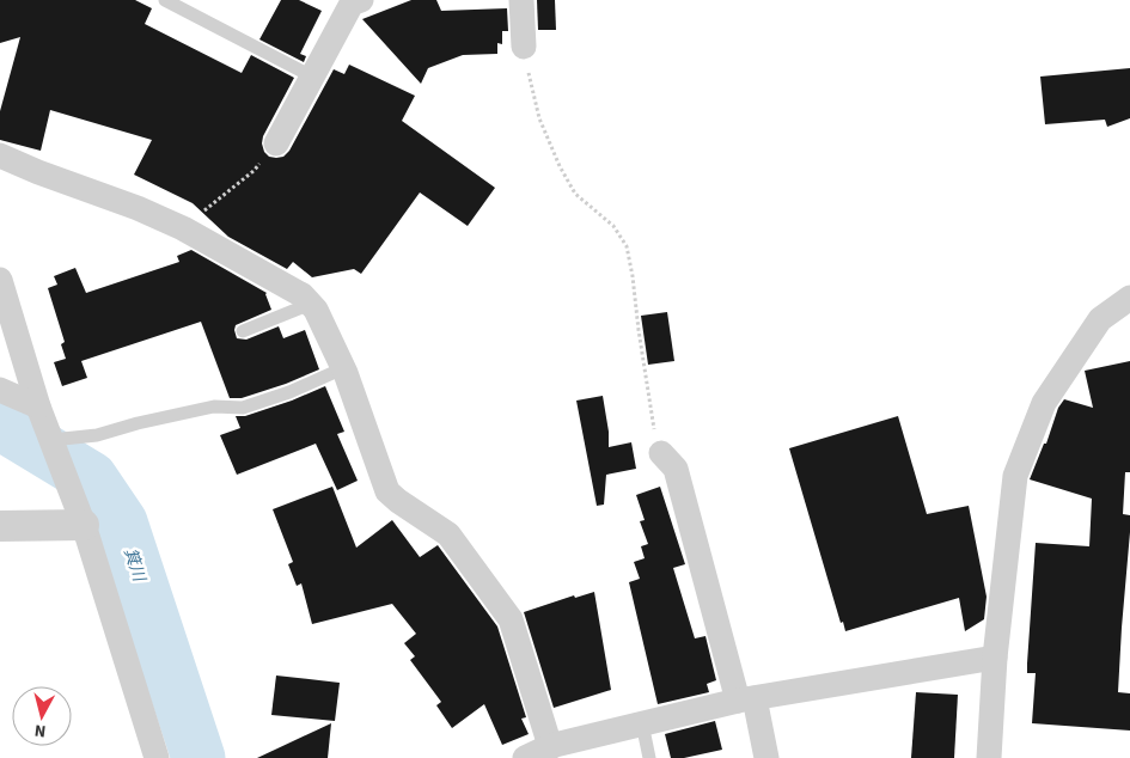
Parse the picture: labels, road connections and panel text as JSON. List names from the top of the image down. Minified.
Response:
{"water":["箕川"],"north":"bottom"}
